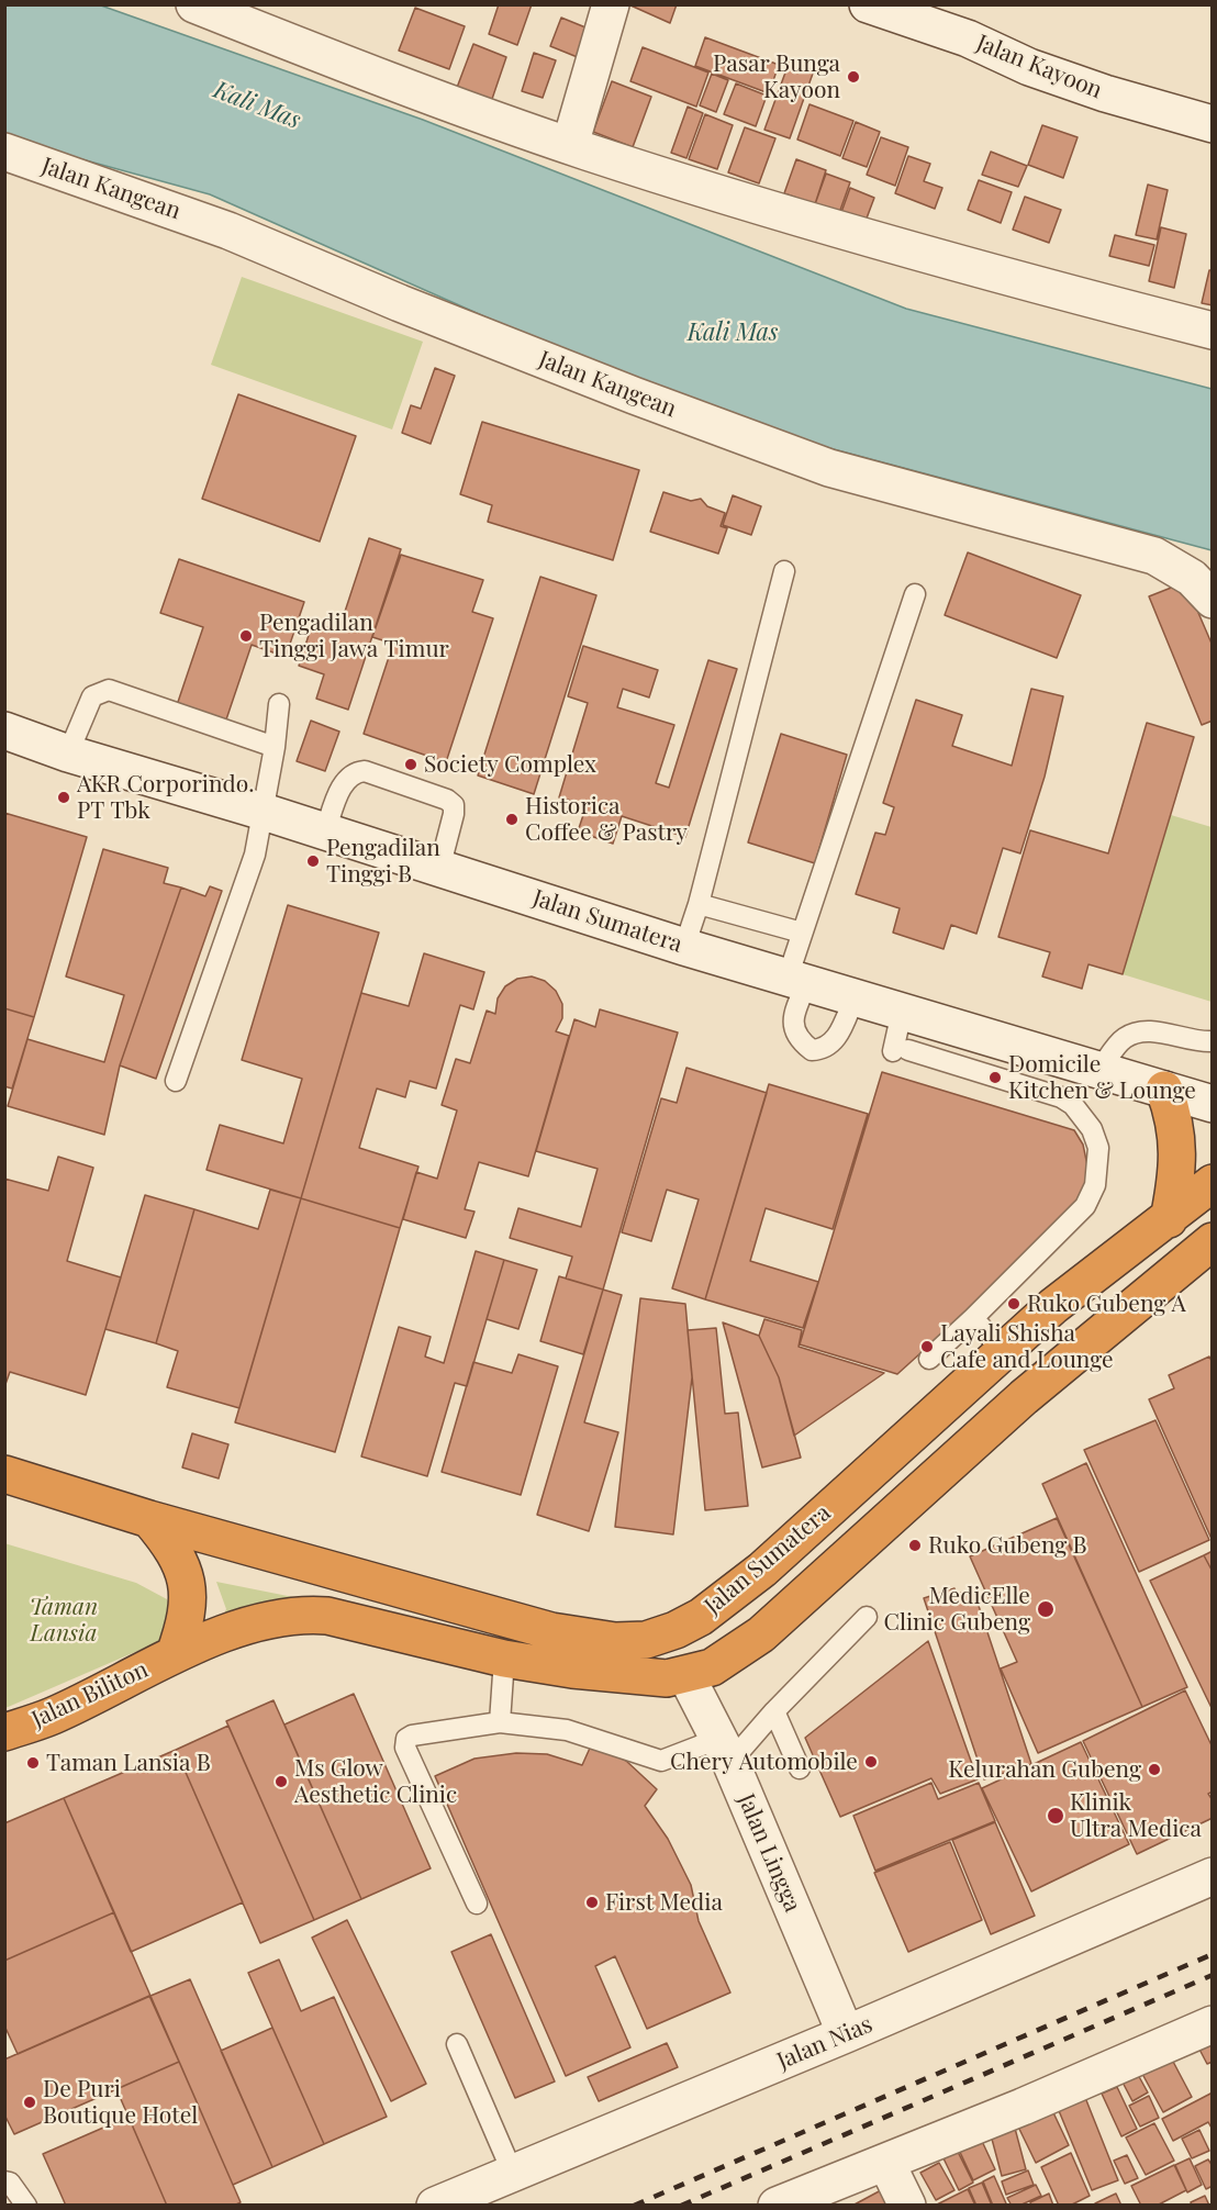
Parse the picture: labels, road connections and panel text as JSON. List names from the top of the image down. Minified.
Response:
{"streets":{"highway":["Jalan Sumatera","Jalan Biliton"],"street":["Jalan Kayoon","Jalan Kangean","Jalan Lingga","Jalan Nias"]},"crossings":[["Jalan Sumatera","Jalan Biliton"],["Jalan Sumatera","Jalan Lingga"],["Jalan Lingga","Jalan Nias"]],"water":["Kali Mas"],"parks":["Taman Lansia"],"places":["Pasar Bunga Kayoon","Pengadilan Tinggi Jawa Timur","Society Complex","AKR Corporindo. PT Tbk","Historica Coffee & Pastry","Pengadilan Tinggi B","Domicile Kitchen & Lounge","Ruko Gubeng A","Layali Shisha Cafe and Lounge","Ruko Gubeng B","MedicElle Clinic Gubeng","Chery Automobile","Taman Lansia B","Kelurahan Gubeng","Ms Glow Aesthetic Clinic","Klinik Ultra Medica","First Media","De Puri Boutique Hotel"]}
